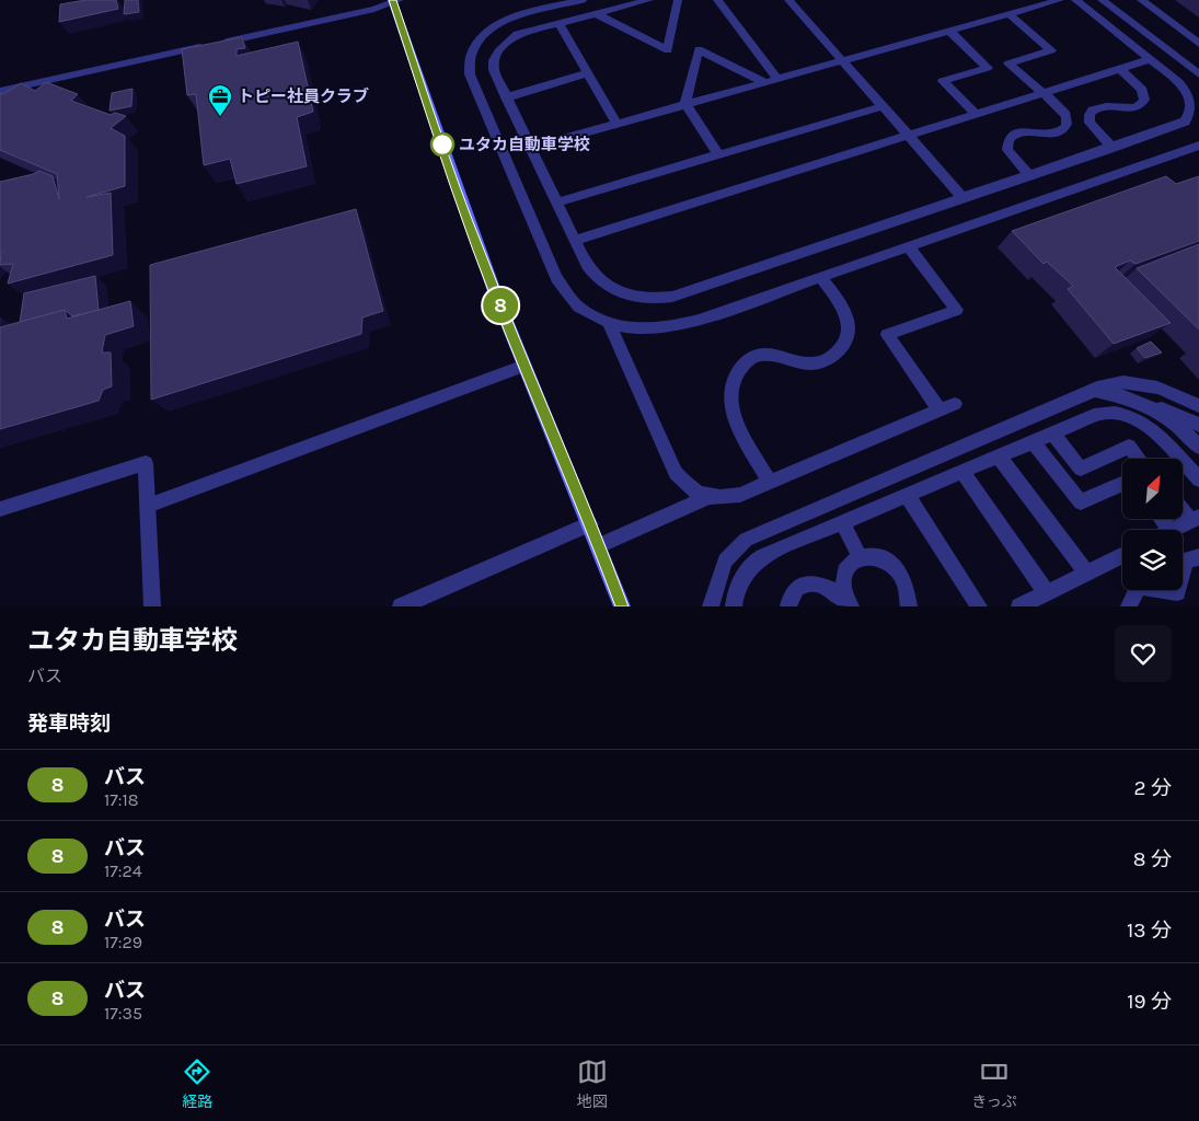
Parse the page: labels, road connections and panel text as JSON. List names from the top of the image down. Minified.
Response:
{"places":{"office":["トピー社員クラブ"],"other":["ユタカ自動車学校"]},"lines":["bus line 8"],"north":"top right","page":{"on_map":"8","heading":[["ユタカ自動車学校","バス"],"発車時刻"],"list":[{"mark":"8","name":"バス","note":"17:18","value":"2 分"},{"mark":"8","name":"バス","note":"17:24","value":"8 分"},{"mark":"8","name":"バス","note":"17:29","value":"13 分"},{"mark":"8","name":"バス","note":"17:35","value":"19 分"}],"tabs":["経路","地図","きっぷ"]}}
